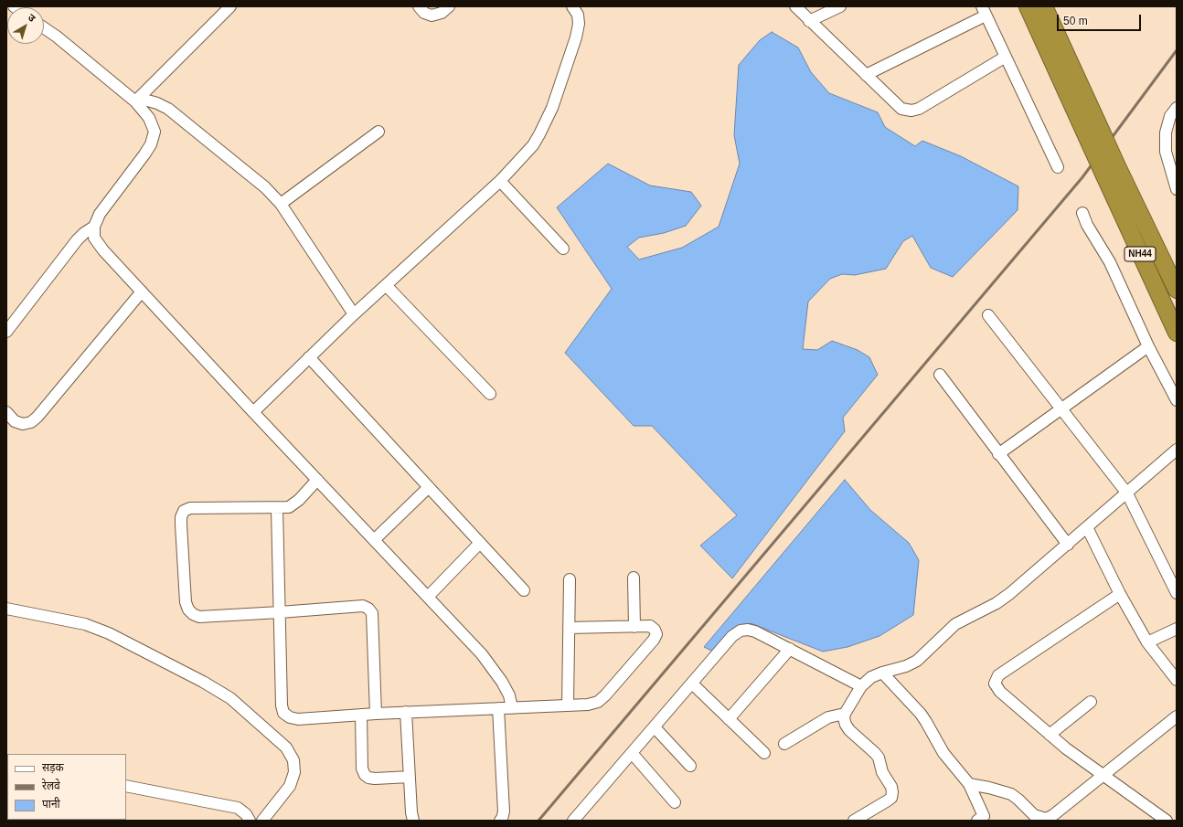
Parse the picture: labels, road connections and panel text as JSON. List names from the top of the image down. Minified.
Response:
{"streets":{"highway":["NH44"]},"legend":["सड़क","रेलवे","पानी"],"scale_bar":"50 m","north":"top right"}
